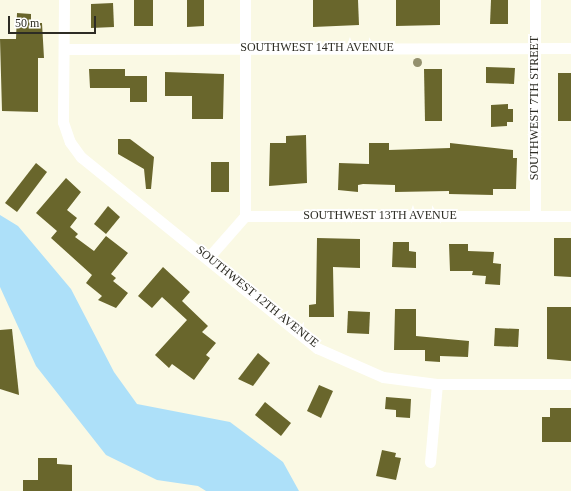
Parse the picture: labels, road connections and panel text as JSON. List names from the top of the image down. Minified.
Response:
{"streets":{"street":["SOUTHWEST 14TH AVENUE","SOUTHWEST 7TH STREET","SOUTHWEST 13TH AVENUE","SOUTHWEST 12TH AVENUE"]},"crossings":[["SOUTHWEST 14TH AVENUE","SOUTHWEST 7TH STREET"],["SOUTHWEST 14TH AVENUE","SOUTHWEST 12TH AVENUE"],["SOUTHWEST 7TH STREET","SOUTHWEST 13TH AVENUE"]],"scale_bar":"50 m"}
